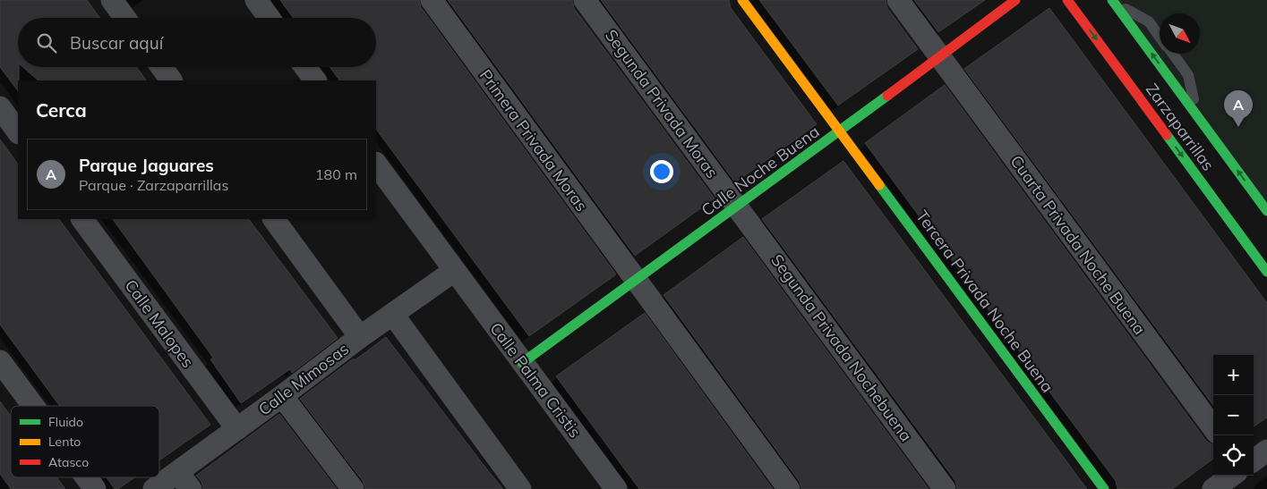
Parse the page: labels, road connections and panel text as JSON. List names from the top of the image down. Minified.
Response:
{"streets":{"street":["Segunda Privada Moras","Zarzaparrillas","Primera Privada Moras","Calle Noche Buena","Cuarta Privada Noche Buena","Tercera Privada Noche Buena","Calle Malopes","Segunda Privada Nochebuena","Calle Mimosas","Calle Palma Cristis"]},"crossings":[["Segunda Privada Moras","Calle Noche Buena"],["Segunda Privada Moras","Segunda Privada Nochebuena"],["Primera Privada Moras","Calle Noche Buena"],["Calle Noche Buena","Cuarta Privada Noche Buena"],["Calle Noche Buena","Tercera Privada Noche Buena"],["Calle Noche Buena","Segunda Privada Nochebuena"],["Calle Noche Buena","Calle Palma Cristis"],["Calle Malopes","Calle Mimosas"],["Calle Mimosas","Calle Palma Cristis"]],"legend":["Fluido","Lento","Atasco"],"north":"bottom right","page":{"search":"Buscar aquí","heading":"Cerca","pins":"A","list":[{"mark":"A","name":"Parque Jaguares","note":"Parque · Zarzaparrillas","value":"180 m"}],"map_buttons":["+","−"]}}
